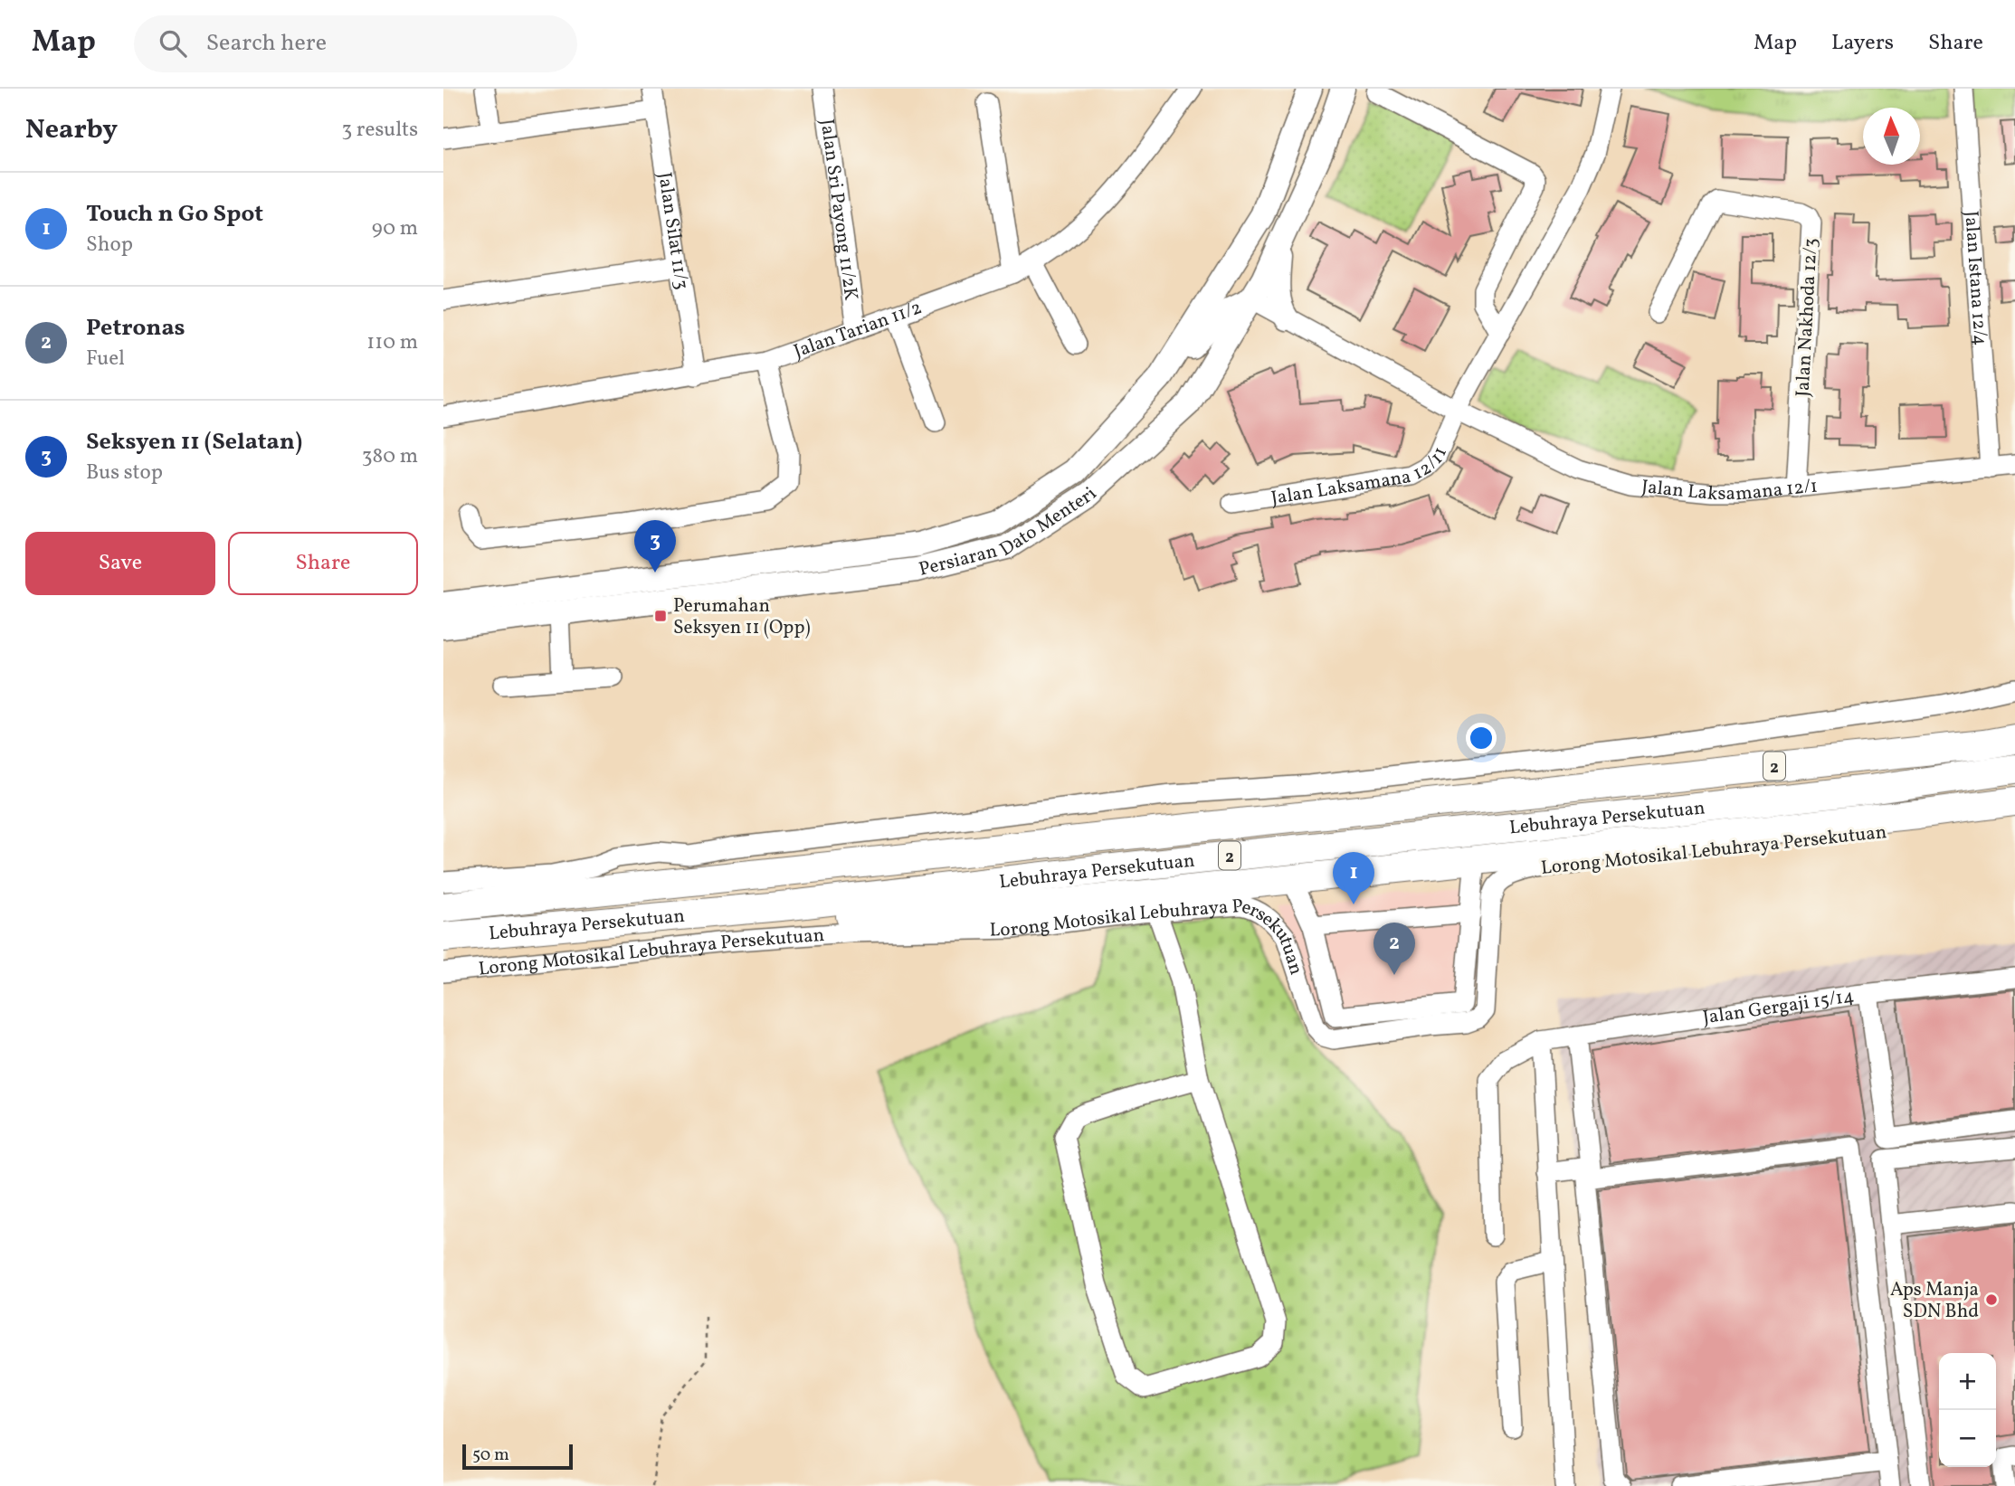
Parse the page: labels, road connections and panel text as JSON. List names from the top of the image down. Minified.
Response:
{"streets":{"highway":["2","Lebuhraya Persekutuan"],"main road":["Persiaran Dato Menteri"],"street":["Jalan Sri Payong 11/2K","Jalan Silat 11/3","Jalan Istana 12/4","Jalan Nakhoda 12/3","Jalan Tarian 11/2","Jalan Laksamana 12/11","Jalan Laksamana 12/1","Lorong Motosikal Lebuhraya Persekutuan","Jalan Gergaji 15/14"]},"crossings":[["Jalan Sri Payong 11/2K","Jalan Tarian 11/2"],["Jalan Silat 11/3","Jalan Tarian 11/2"],["Jalan Istana 12/4","Jalan Laksamana 12/1"],["Jalan Nakhoda 12/3","Jalan Laksamana 12/1"],["Jalan Laksamana 12/11","Jalan Laksamana 12/1"],["Jalan Laksamana 12/1","Persiaran Dato Menteri"]],"places":{"transit":["Perumahan Seksyen 11 (Opp)"],"other":["Aps Manja SDN Bhd"]},"scale_bar":"50 m","north":"top","page":{"header":"Map","search":"Search here","nav":["Map","Layers","Share"],"heading":["Nearby","3 results"],"list":[{"mark":"1","name":"Touch n Go Spot","note":"Shop","value":"90 m"},{"mark":"2","name":"Petronas","note":"Fuel","value":"110 m"},{"mark":"3","name":"Seksyen 11 (Selatan)","note":"Bus stop","value":"380 m"}],"buttons":["Save","Share"],"pins":["3","1","2"],"map_buttons":["+","−"],"scale":"50 m"}}
